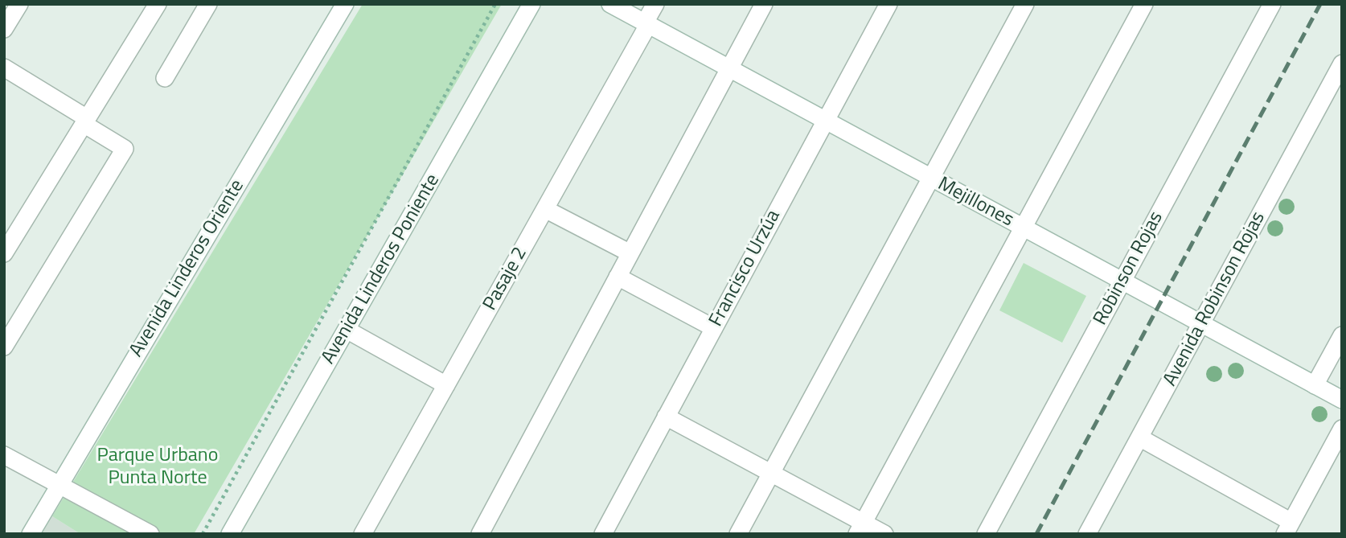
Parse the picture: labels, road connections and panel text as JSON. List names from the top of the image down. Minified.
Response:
{"streets":{"street":["Mejillones","Avenida Linderos Oriente","Francisco Urzúa","Robinson Rojas","Avenida Linderos Poniente","Pasaje 2","Avenida Robinson Rojas"]},"crossings":[["Mejillones","Francisco Urzúa"],["Mejillones","Robinson Rojas"],["Mejillones","Pasaje 2"],["Mejillones","Avenida Robinson Rojas"]],"parks":["Parque Urbano Punta Norte"]}
